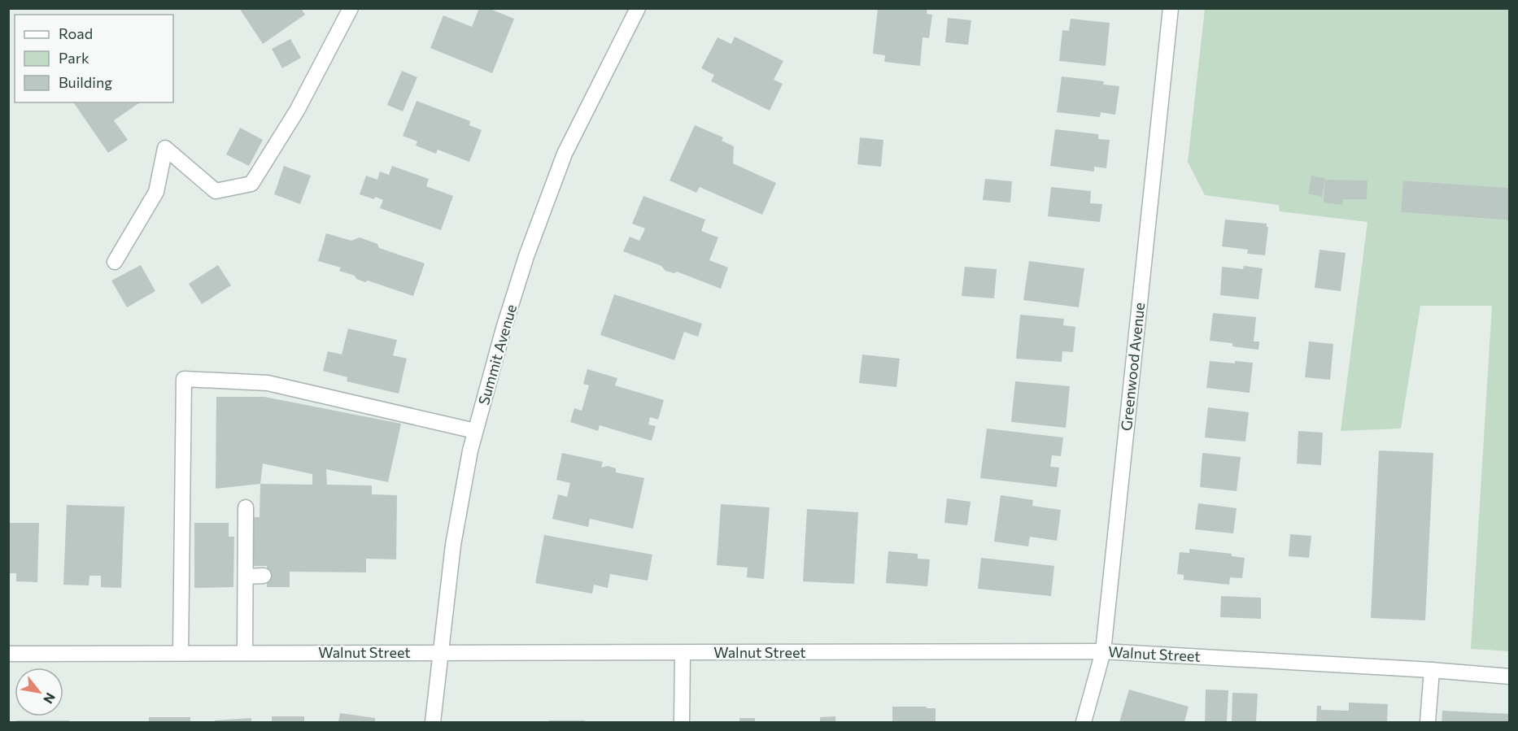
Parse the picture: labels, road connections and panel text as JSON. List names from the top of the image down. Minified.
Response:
{"streets":{"street":["Summit Avenue","Greenwood Avenue","Walnut Street"]},"crossings":[["Summit Avenue","Walnut Street"],["Greenwood Avenue","Walnut Street"]],"legend":["Road","Park","Building"],"north":"bottom right"}
